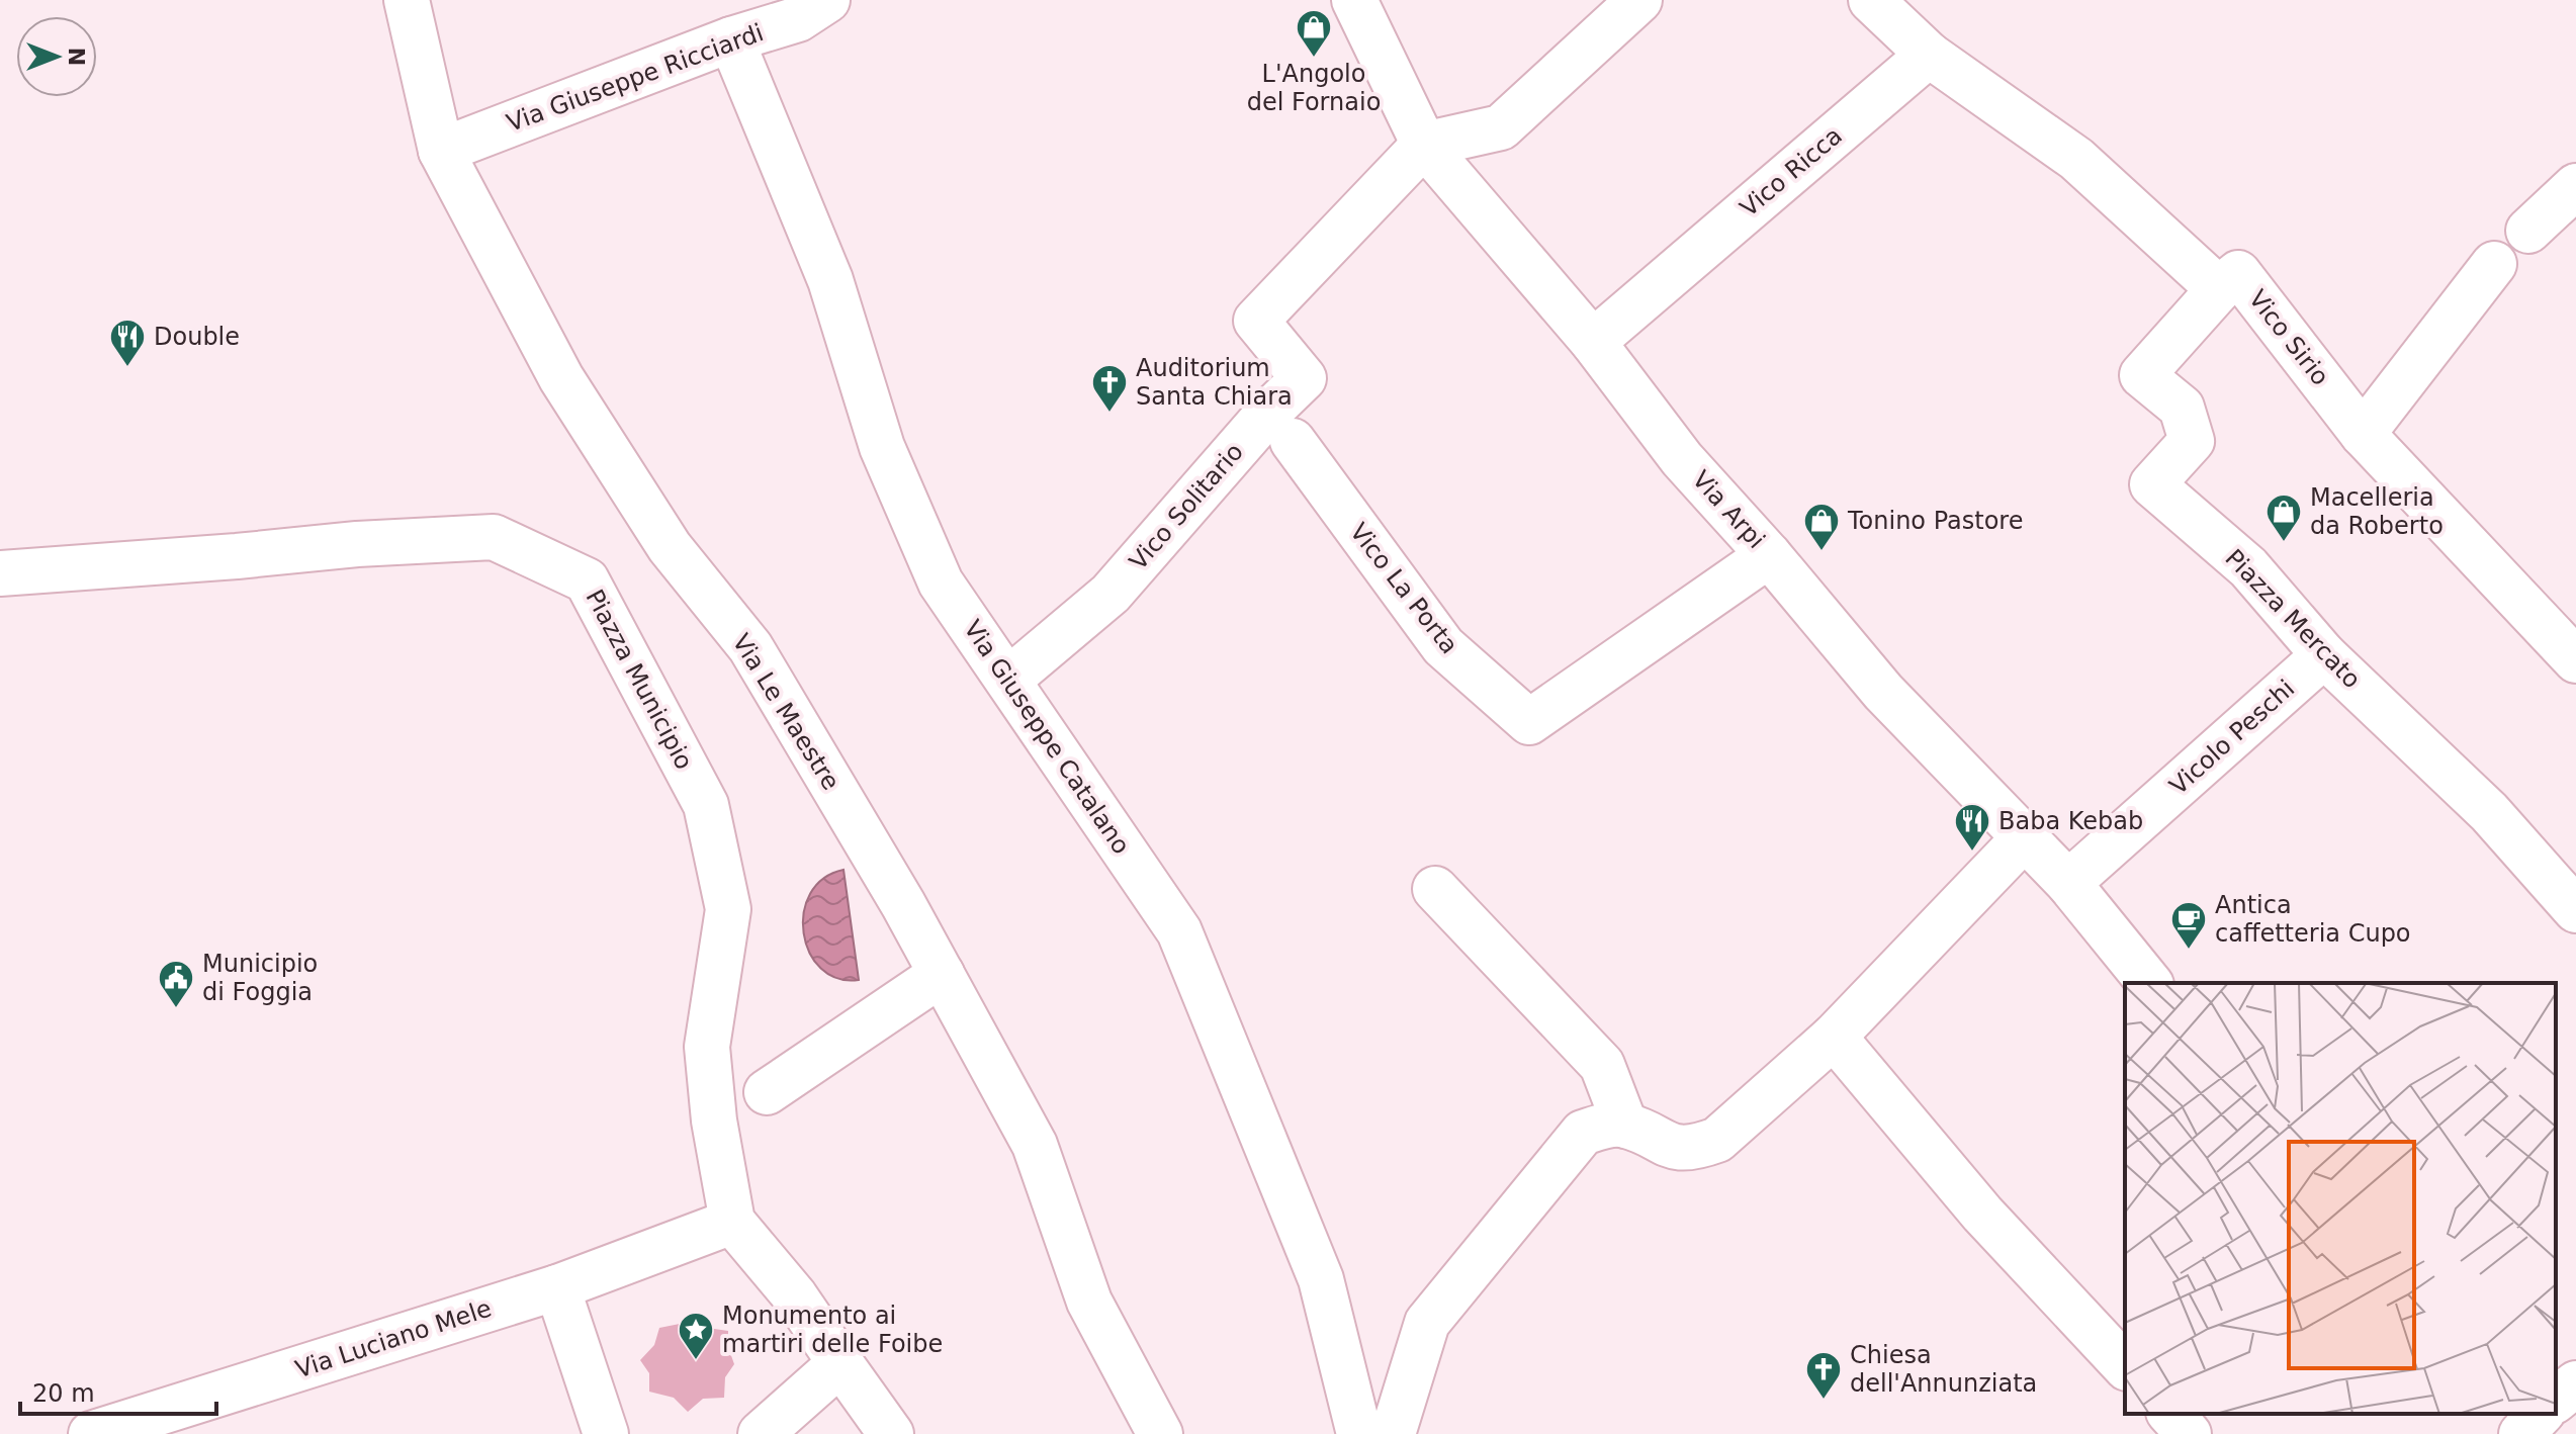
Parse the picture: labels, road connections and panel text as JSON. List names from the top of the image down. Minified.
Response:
{"streets":{"street":["Via Giuseppe Ricciardi","Vico Ricca","Vico Sirio","Vico Solitario","Via Arpi","Vico La Porta","Piazza Mercato","Piazza Municipio","Via Le Maestre","Via Giuseppe Catalano","Vicolo Peschi","Via Luciano Mele"]},"crossings":[["Via Giuseppe Ricciardi","Via Le Maestre"],["Via Giuseppe Ricciardi","Via Giuseppe Catalano"],["Vico Ricca","Vico Sirio"],["Vico Ricca","Via Arpi"],["Vico Sirio","Piazza Mercato"],["Vico Solitario","Via Arpi"],["Vico Solitario","Via Giuseppe Catalano"],["Via Arpi","Vico La Porta"],["Via Arpi","Vicolo Peschi"],["Piazza Mercato","Vicolo Peschi"],["Piazza Municipio","Via Luciano Mele"]],"places":{"shop":["L'Angolo del Fornaio","Macelleria da Roberto","Tonino Pastore"],"restaurant":["Double","Baba Kebab"],"church":["Auditorium Santa Chiara","Chiesa dell'Annunziata"],"cafe":["Antica caffetteria Cupo"],"public building":["Municipio di Foggia"],"place":["Monumento ai martiri delle Foibe"]},"scale_bar":"20 m","north":"right"}
